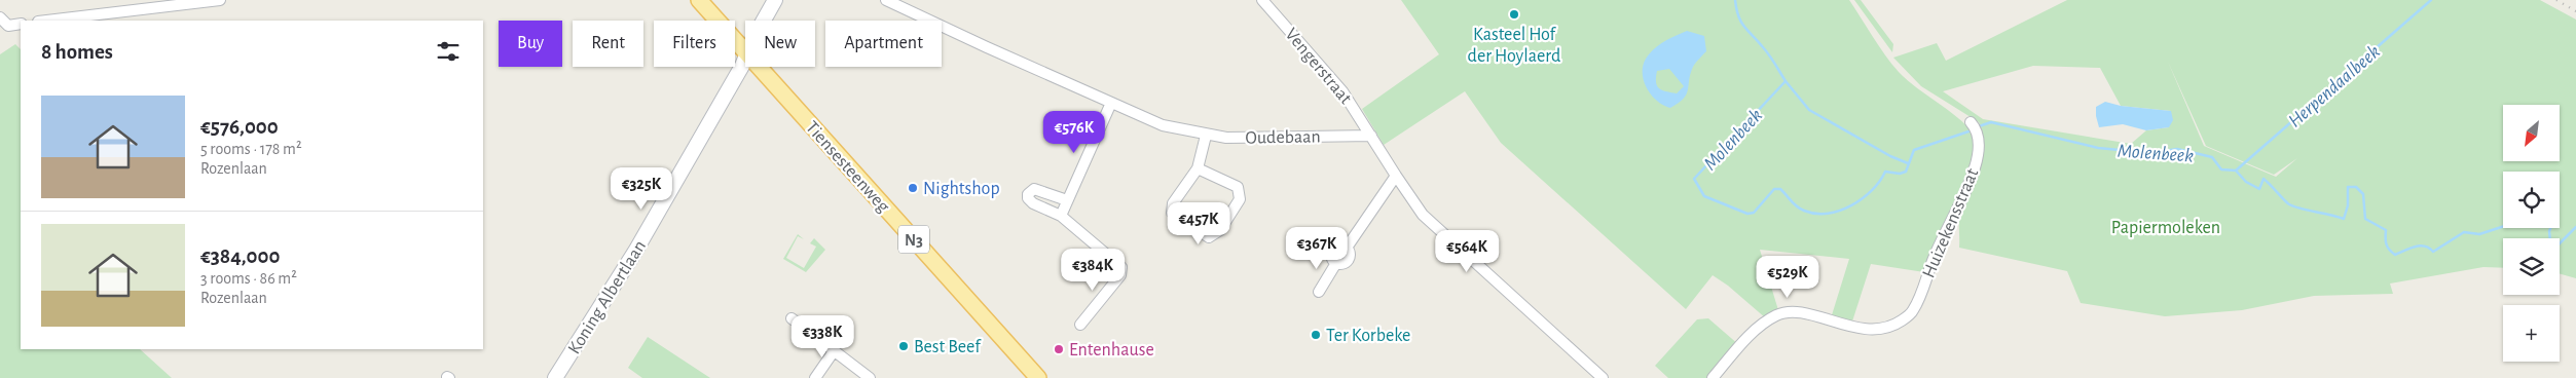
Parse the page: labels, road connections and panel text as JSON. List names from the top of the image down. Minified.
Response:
{"streets":{"main road":["Tiensesteenweg","N3"],"street":["Vengerstraat","Oudebaan","Huizekensstraat","Koning Albertlaan"]},"crossings":[["Vengerstraat","Oudebaan"]],"water":["Herpendaalbeek","Molenbeek"],"parks":["Papiermoleken"],"places":["Kasteel Hof der Hoylaerd","Nightshop","Ter Korbeke","Best Beef","Entenhause"],"north":"bottom left","page":{"chip":["Buy","Rent","Filters","New","Apartment"],"heading":"8 homes","list":[{"name":"€576,000","note":"5 rooms · 178 m² · Rozenlaan"},{"name":"€384,000","note":"3 rooms · 86 m² · Rozenlaan"}],"map_buttons":"+","price":["€576K","€325K","€457K","€367K","€564K","€384K","€529K","€338K"]}}
